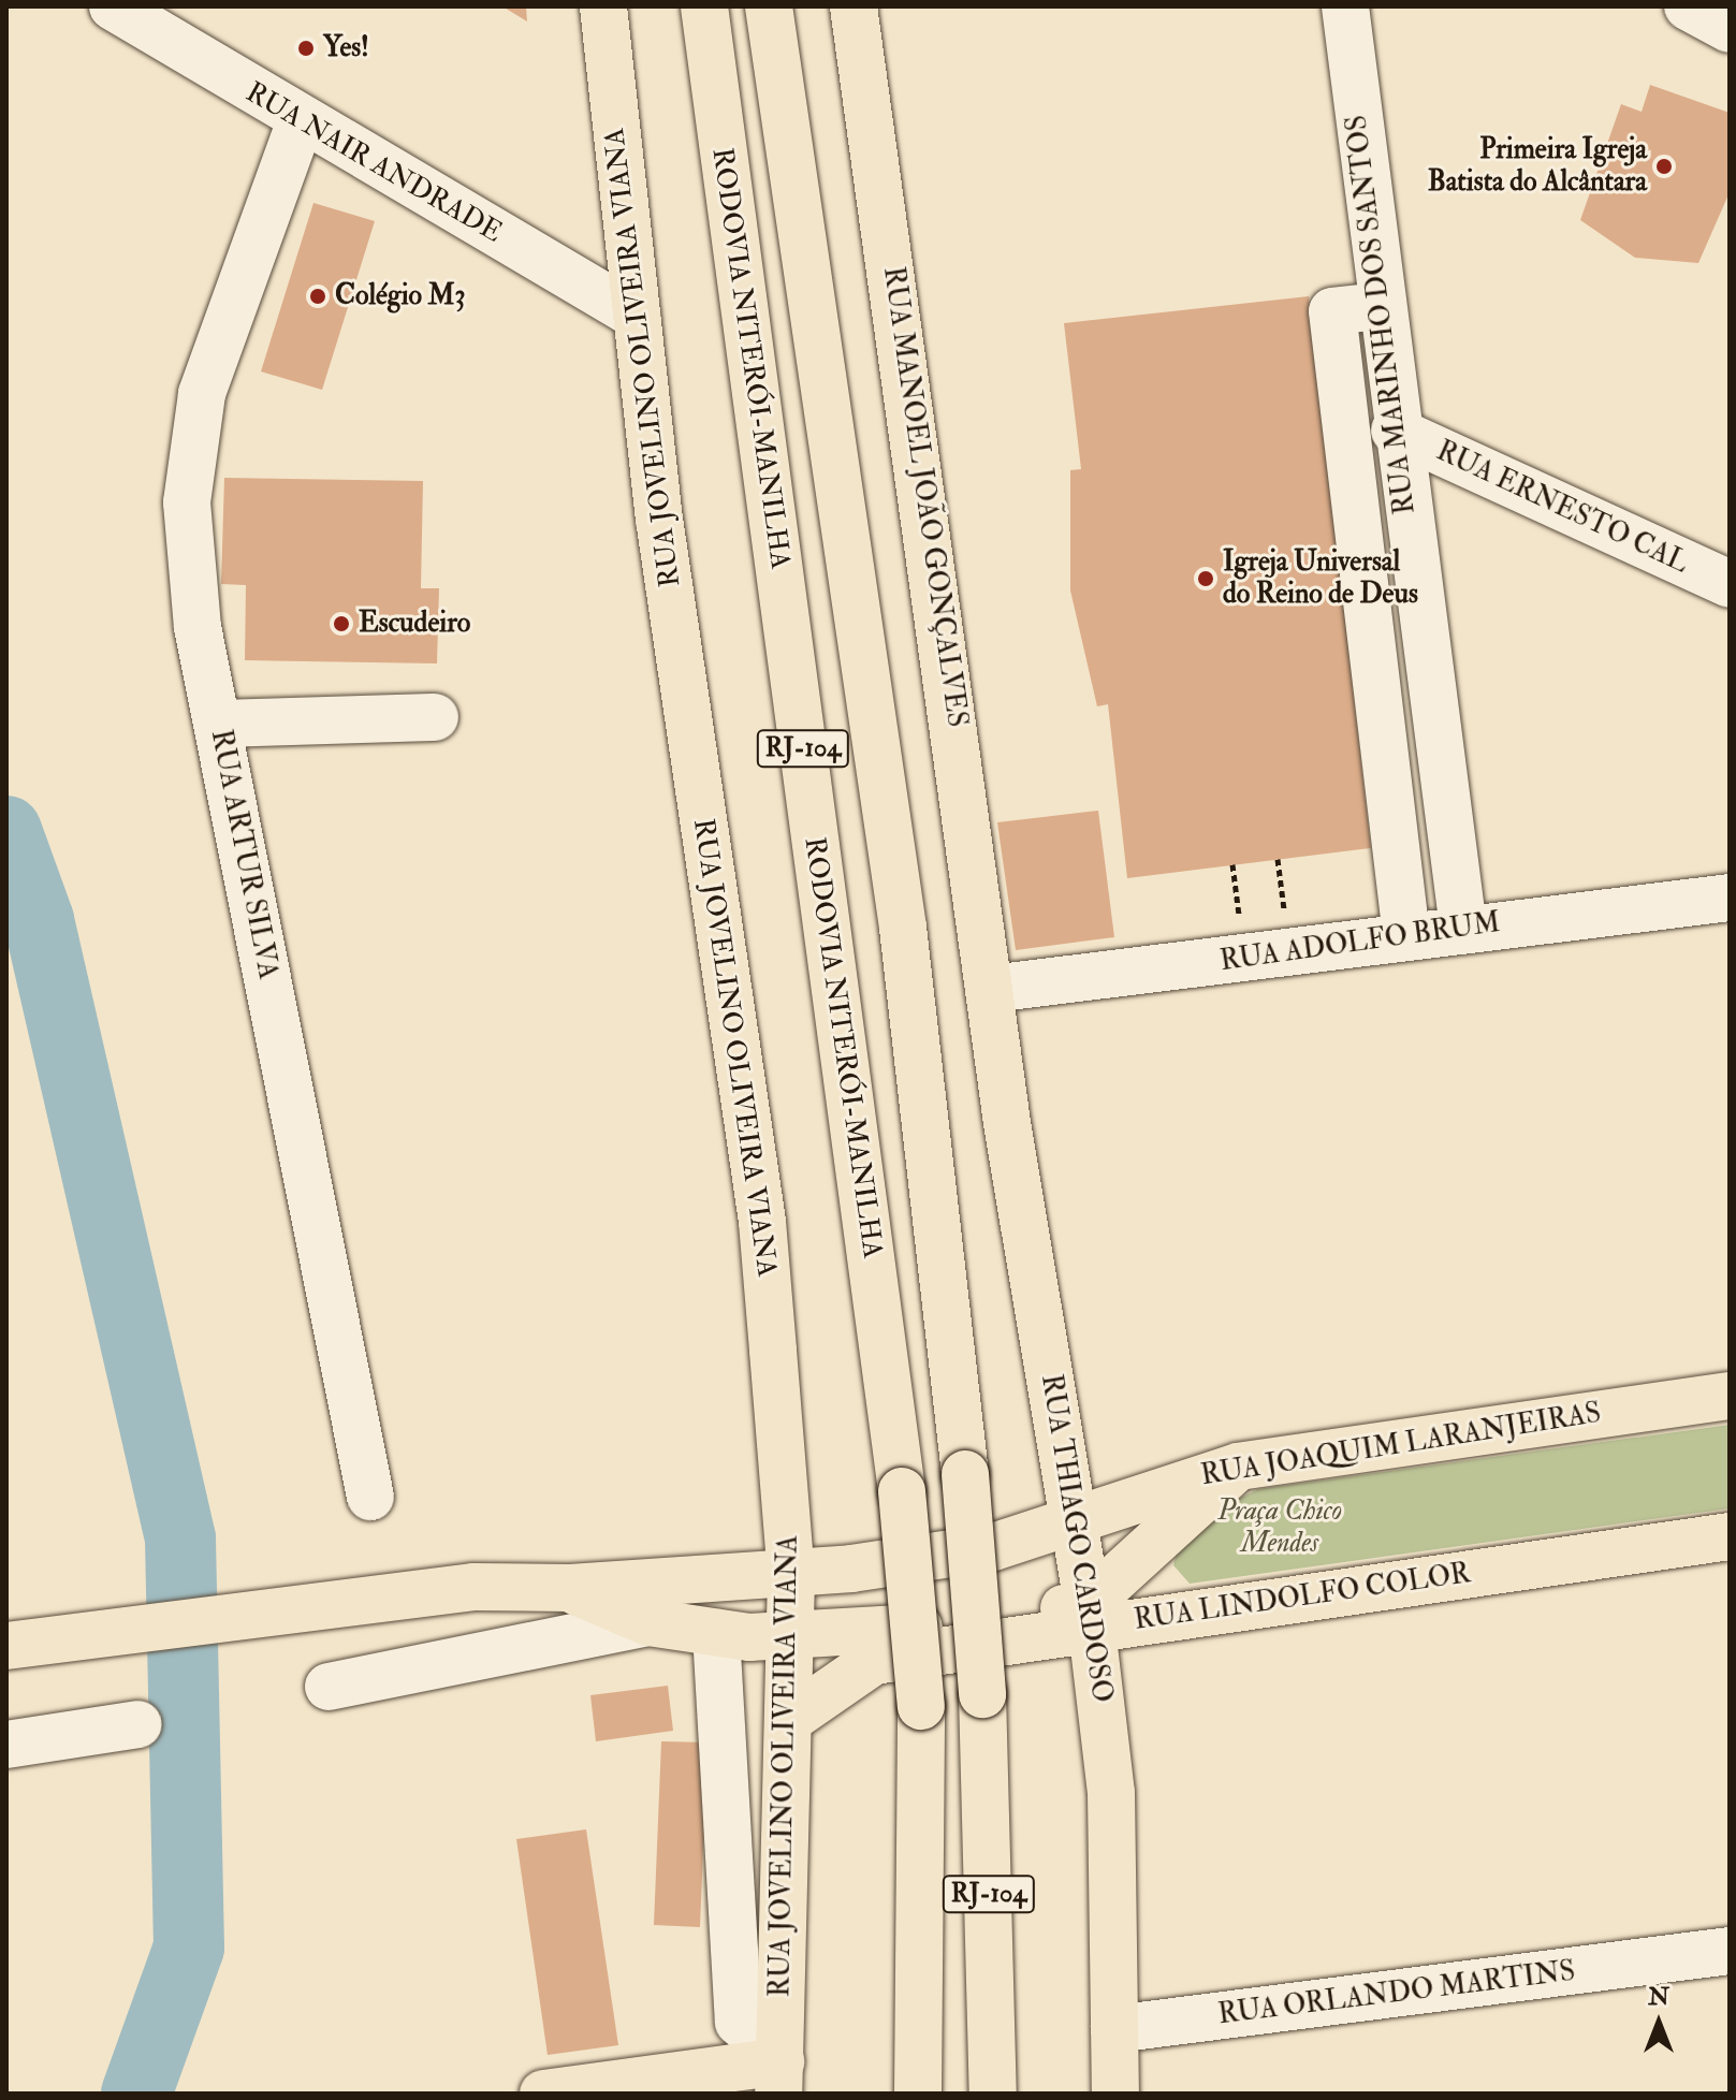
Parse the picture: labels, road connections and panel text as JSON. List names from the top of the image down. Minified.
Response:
{"streets":{"main road":["RUA JOVELINO OLIVEIRA VIANA","RODOVIA NITERÓI-MANILHA","RUA MANOEL JOÃO GONÇALVES","RJ-104","RUA JOAQUIM LARANJEIRAS","RUA THIAGO CARDOSO","RUA LINDOLFO COLOR"],"street":["RUA NAIR ANDRADE","RUA MARINHO DOS SANTOS","RUA ERNESTO CAL","RUA ARTUR SILVA","RUA ADOLFO BRUM","RUA ORLANDO MARTINS"]},"crossings":[["RUA NAIR ANDRADE","RUA JOVELINO OLIVEIRA VIANA"],["RUA NAIR ANDRADE","RUA ARTUR SILVA"],["RUA MARINHO DOS SANTOS","RUA ERNESTO CAL"],["RUA MARINHO DOS SANTOS","RUA ADOLFO BRUM"],["RUA JOVELINO OLIVEIRA VIANA","RUA JOAQUIM LARANJEIRAS"],["RUA JOVELINO OLIVEIRA VIANA","RUA LINDOLFO COLOR"],["RUA MANOEL JOÃO GONÇALVES","RUA ADOLFO BRUM"],["RUA MANOEL JOÃO GONÇALVES","RUA THIAGO CARDOSO"],["RUA ADOLFO BRUM","RUA THIAGO CARDOSO"],["RUA JOAQUIM LARANJEIRAS","RUA THIAGO CARDOSO"],["RUA JOAQUIM LARANJEIRAS","RUA LINDOLFO COLOR"],["RUA THIAGO CARDOSO","RUA LINDOLFO COLOR"],["RUA THIAGO CARDOSO","RUA ORLANDO MARTINS"]],"parks":["Praça Chico Mendes"],"places":["Yes!","Primeira Igreja Batista do Alcântara","Colégio M3","Igreja Universal do Reino de Deus","Escudeiro"],"north":"top"}
